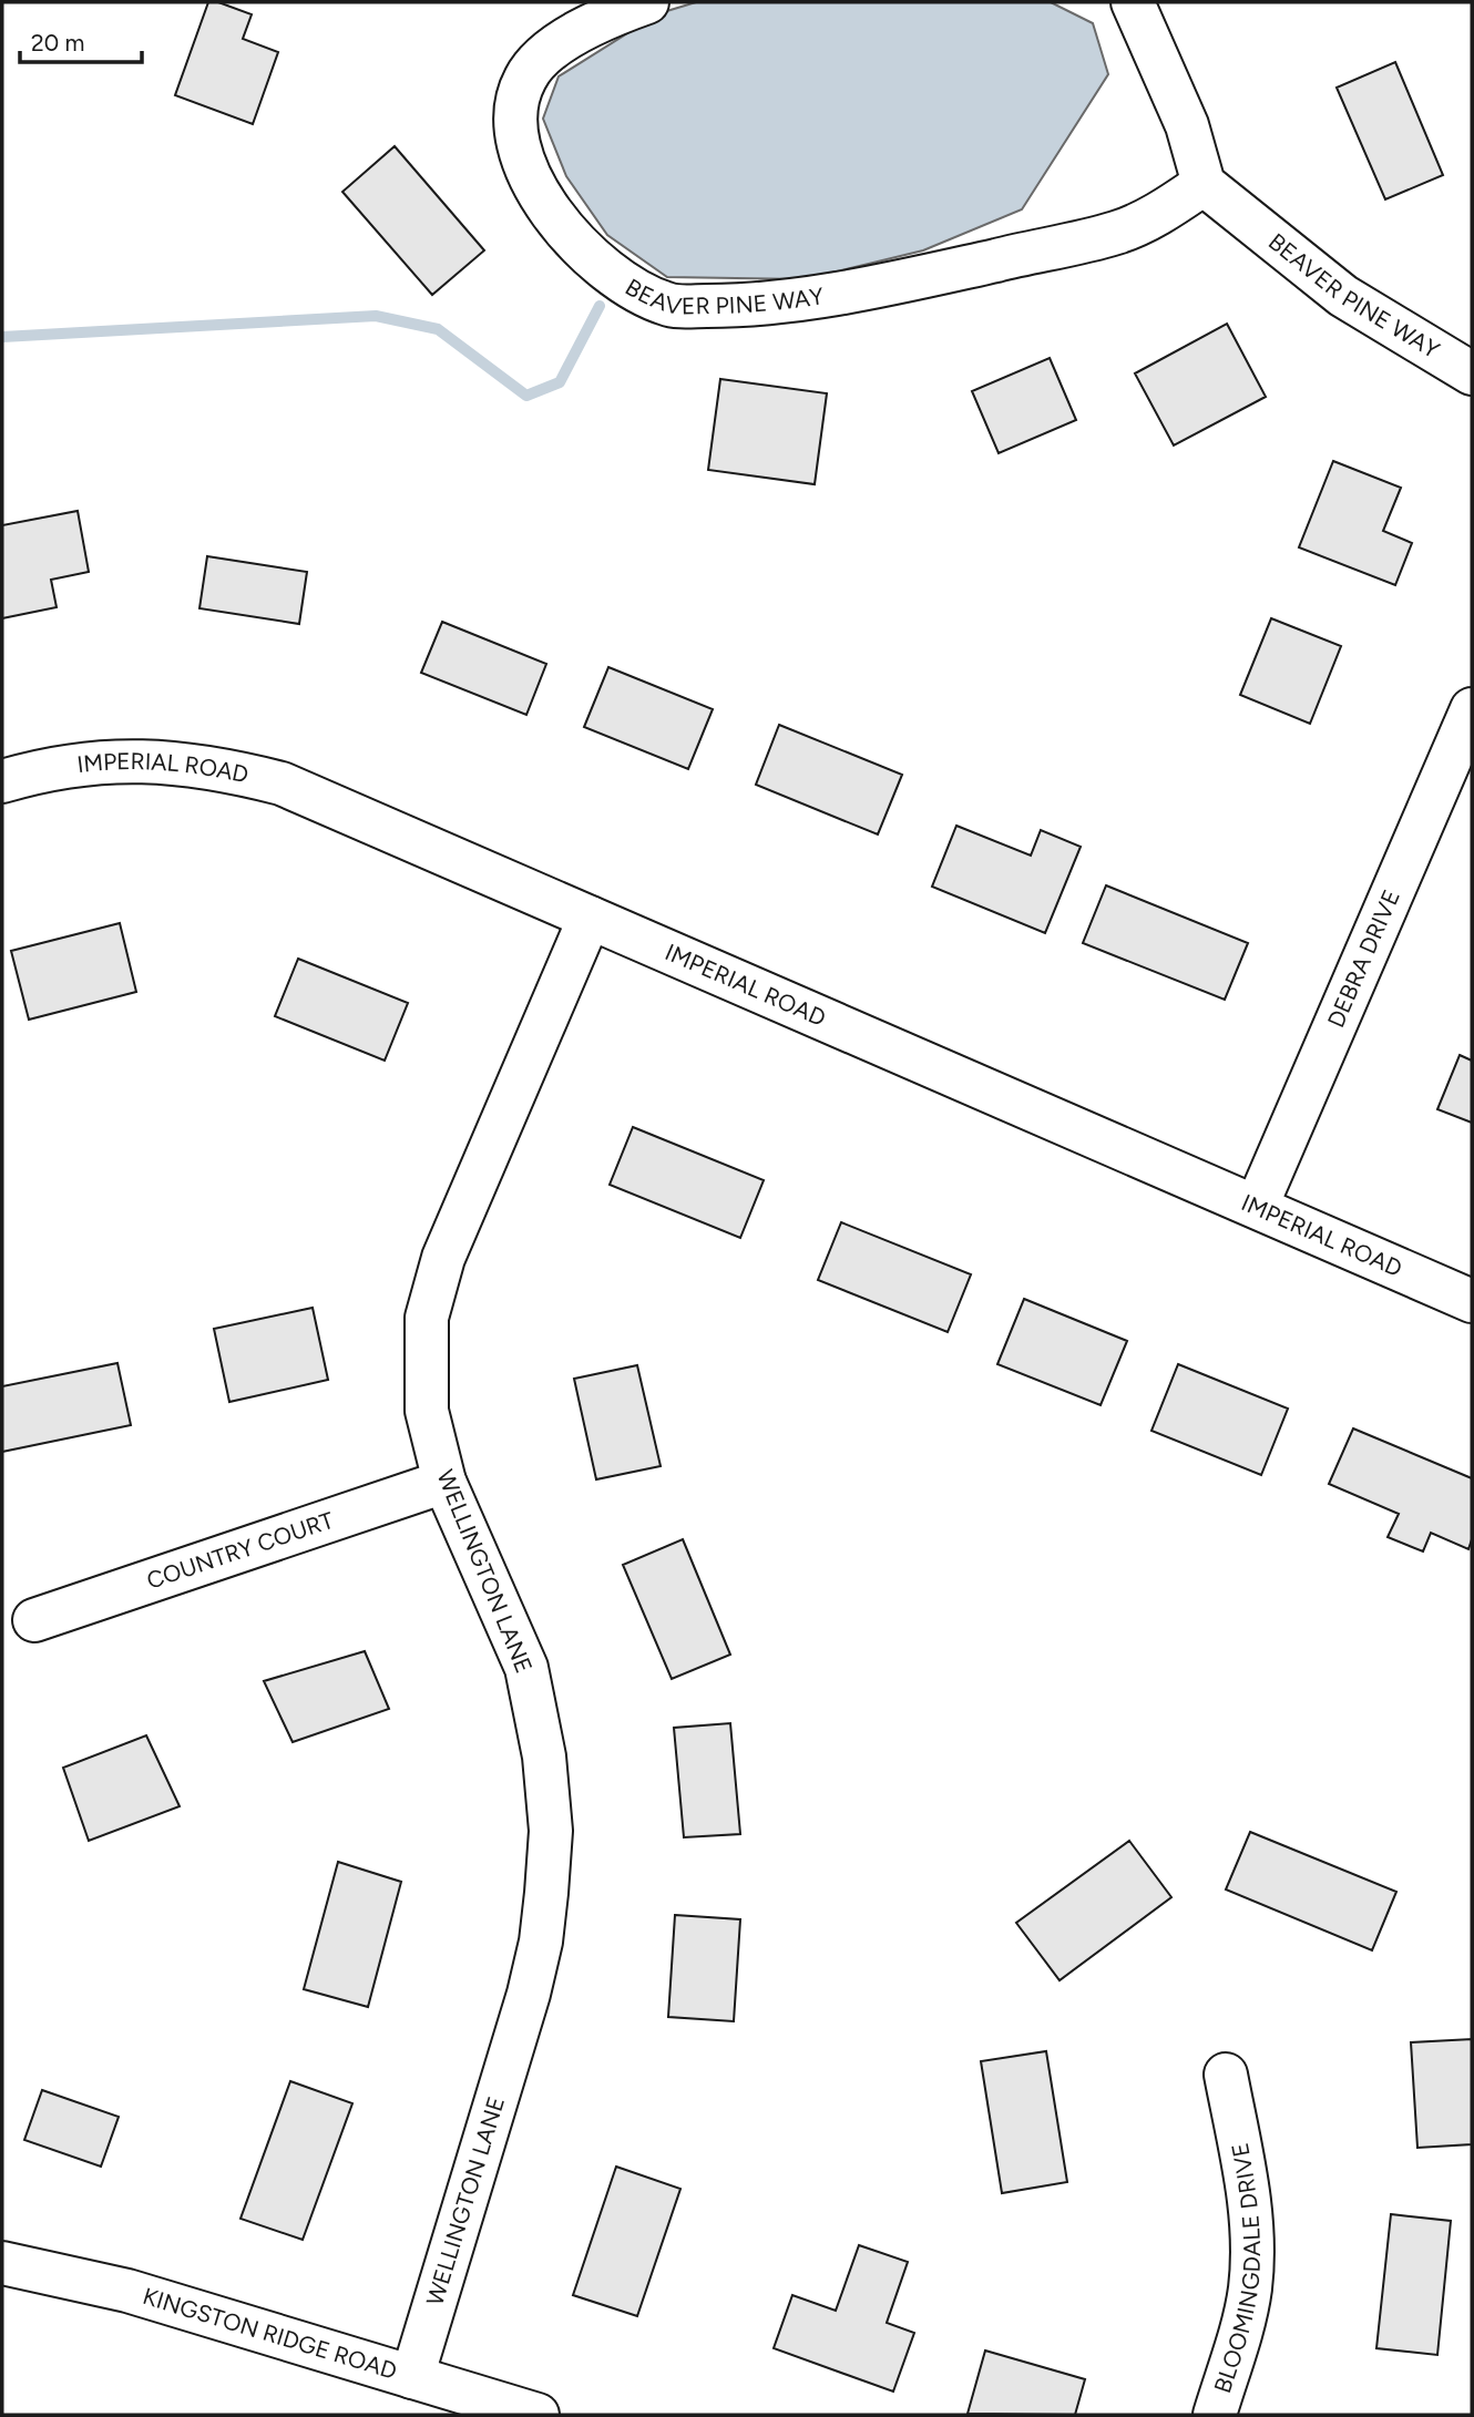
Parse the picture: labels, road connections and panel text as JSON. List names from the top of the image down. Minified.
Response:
{"streets":{"street":["BEAVER PINE WAY","IMPERIAL ROAD","DEBRA DRIVE","COUNTRY COURT","WELLINGTON LANE","BLOOMINGDALE DRIVE","KINGSTON RIDGE ROAD"]},"crossings":[["IMPERIAL ROAD","DEBRA DRIVE"],["IMPERIAL ROAD","WELLINGTON LANE"],["COUNTRY COURT","WELLINGTON LANE"],["WELLINGTON LANE","KINGSTON RIDGE ROAD"]],"scale_bar":"20 m"}
